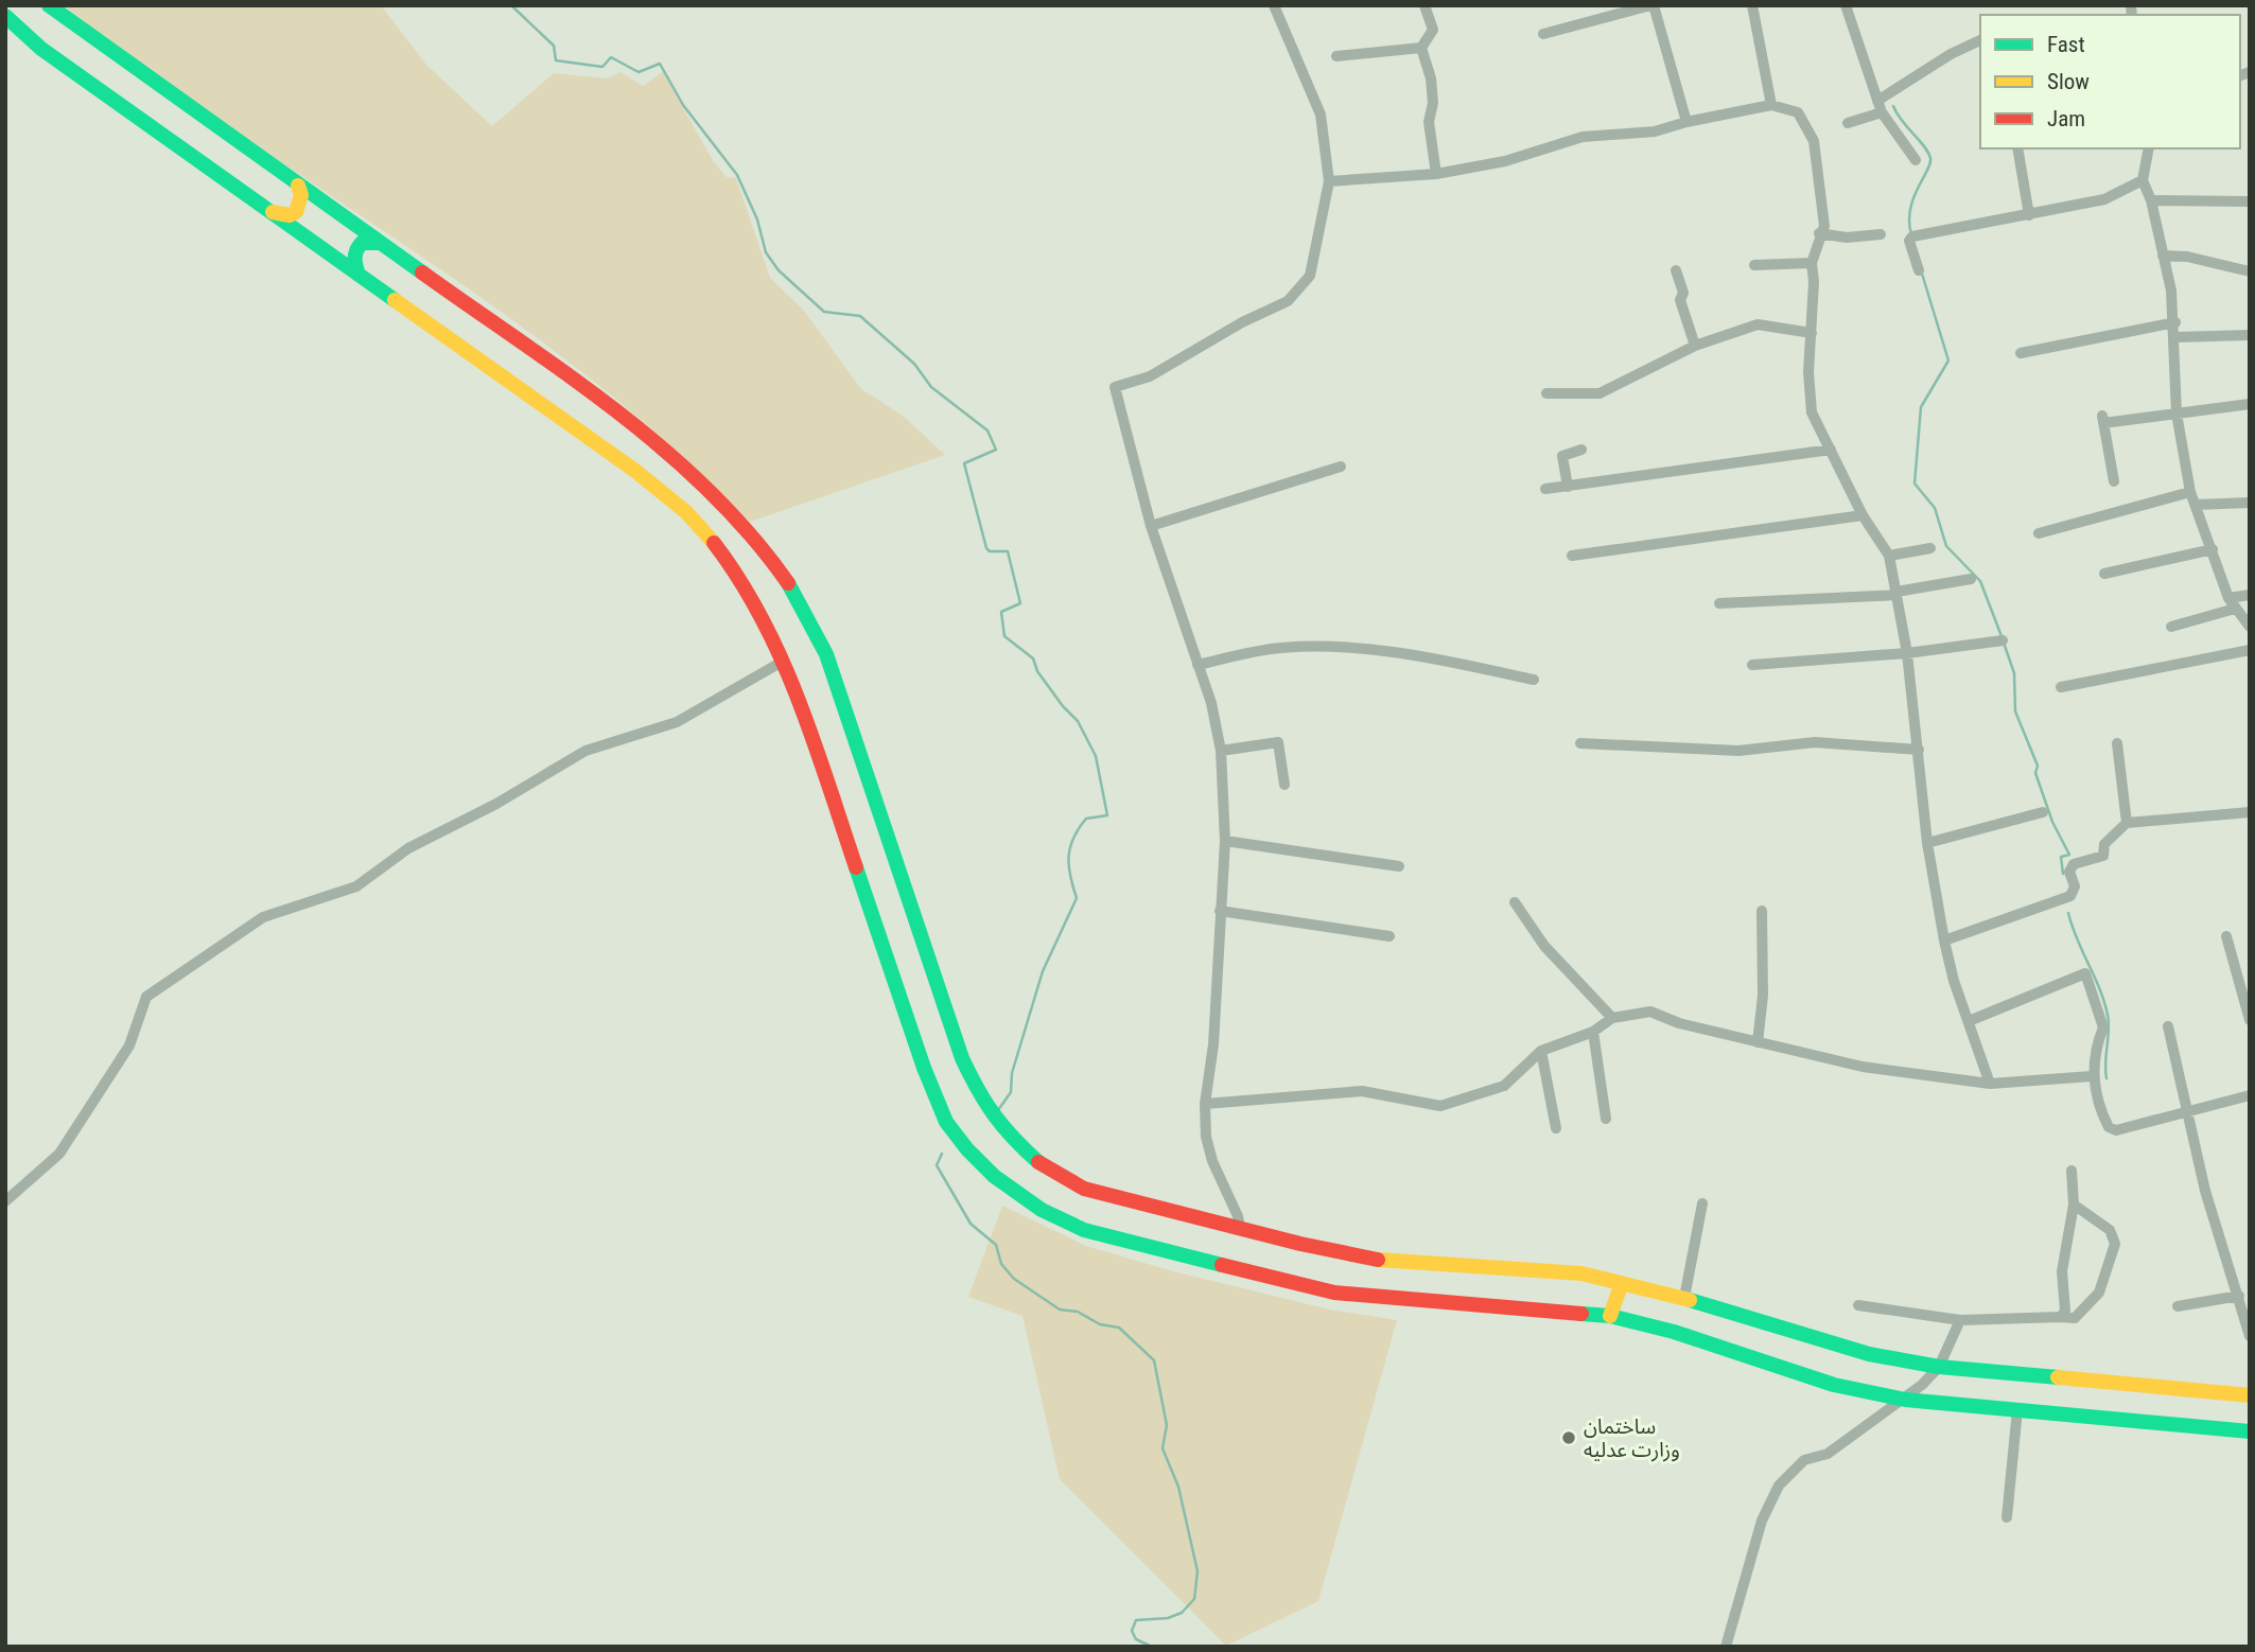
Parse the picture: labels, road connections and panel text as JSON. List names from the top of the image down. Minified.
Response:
{"places":["ساختمان وزارت عدلیه"],"legend":["Fast","Slow","Jam"]}
